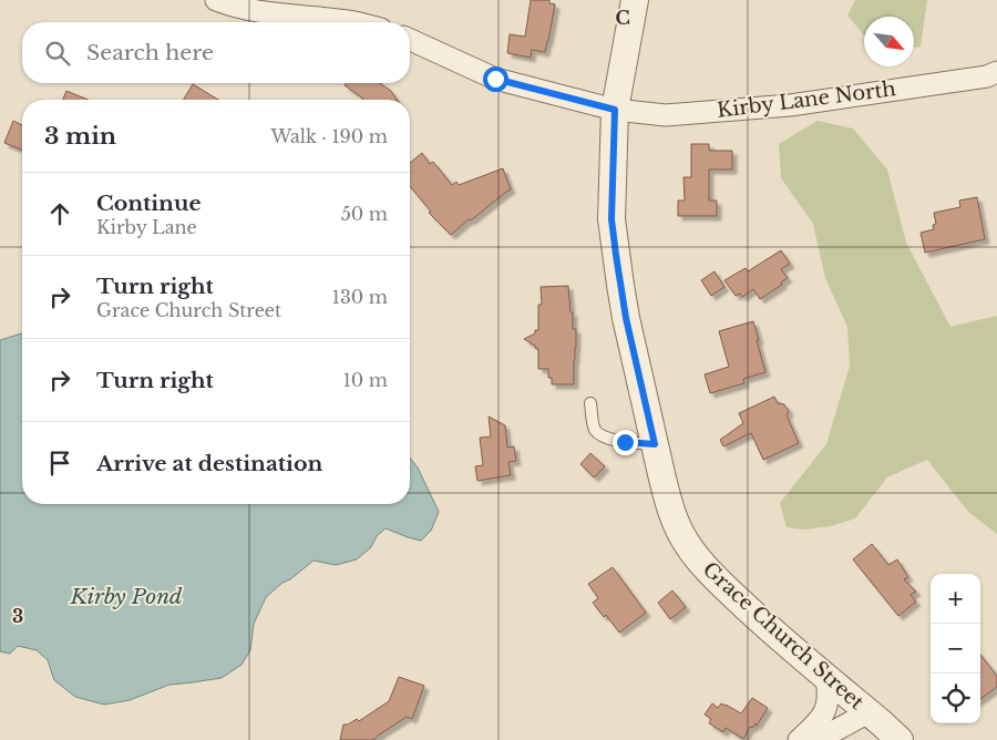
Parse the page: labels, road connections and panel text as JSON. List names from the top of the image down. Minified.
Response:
{"streets":{"street":["Kirby Lane North","Grace Church Street"]},"crossings":[["Kirby Lane North","Grace Church Street"]],"water":["Kirby Pond"],"north":"bottom right","page":{"search":"Search here","heading":["3 min","Walk · 190 m"],"list":[["Continue","Kirby Lane","50 m"],["Turn right","Grace Church Street","130 m"],["Turn right","10 m"],"Arrive at destination"],"map_buttons":["+","−"]},"grid":{"columns":["C"],"rows":["3"]}}
